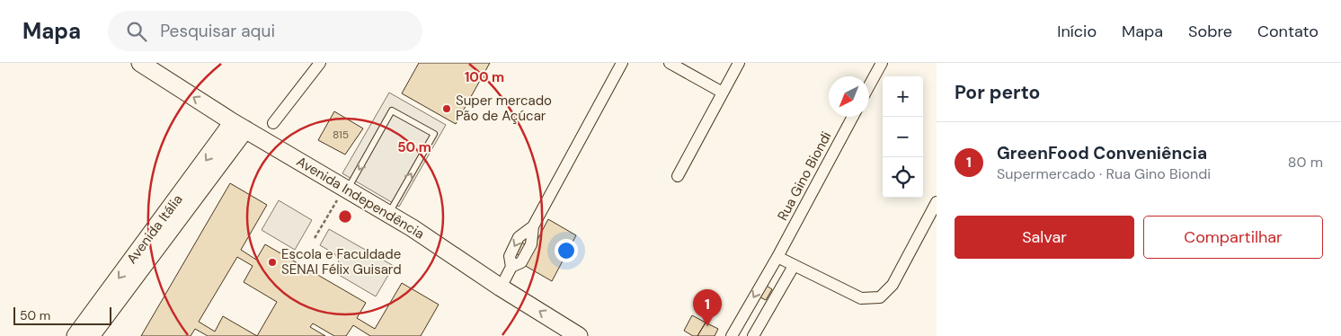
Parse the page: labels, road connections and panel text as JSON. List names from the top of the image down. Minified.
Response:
{"streets":{"main road":["Avenida Independência","Avenida Itália"],"street":["Rua Gino Biondi"]},"crossings":[["Avenida Independência","Avenida Itália"]],"one_way":["Avenida Independência"],"places":["Super mercado Pão de Açúcar","Escola e Faculdade SENAI Félix Guisard"],"house_numbers":["815"],"scale_bar":"50 m","north":"bottom left","page":{"header":"Mapa","search":"Pesquisar aqui","nav":["Início","Mapa","Sobre","Contato"],"heading":"Por perto","map_buttons":["+","−"],"list":[{"mark":"1","name":"GreenFood Conveniência","note":"Supermercado · Rua Gino Biondi","value":"80 m"}],"buttons":["Salvar","Compartilhar"],"pins":"1","scale":"50 m"},"rings":["100 m","50 m"]}
